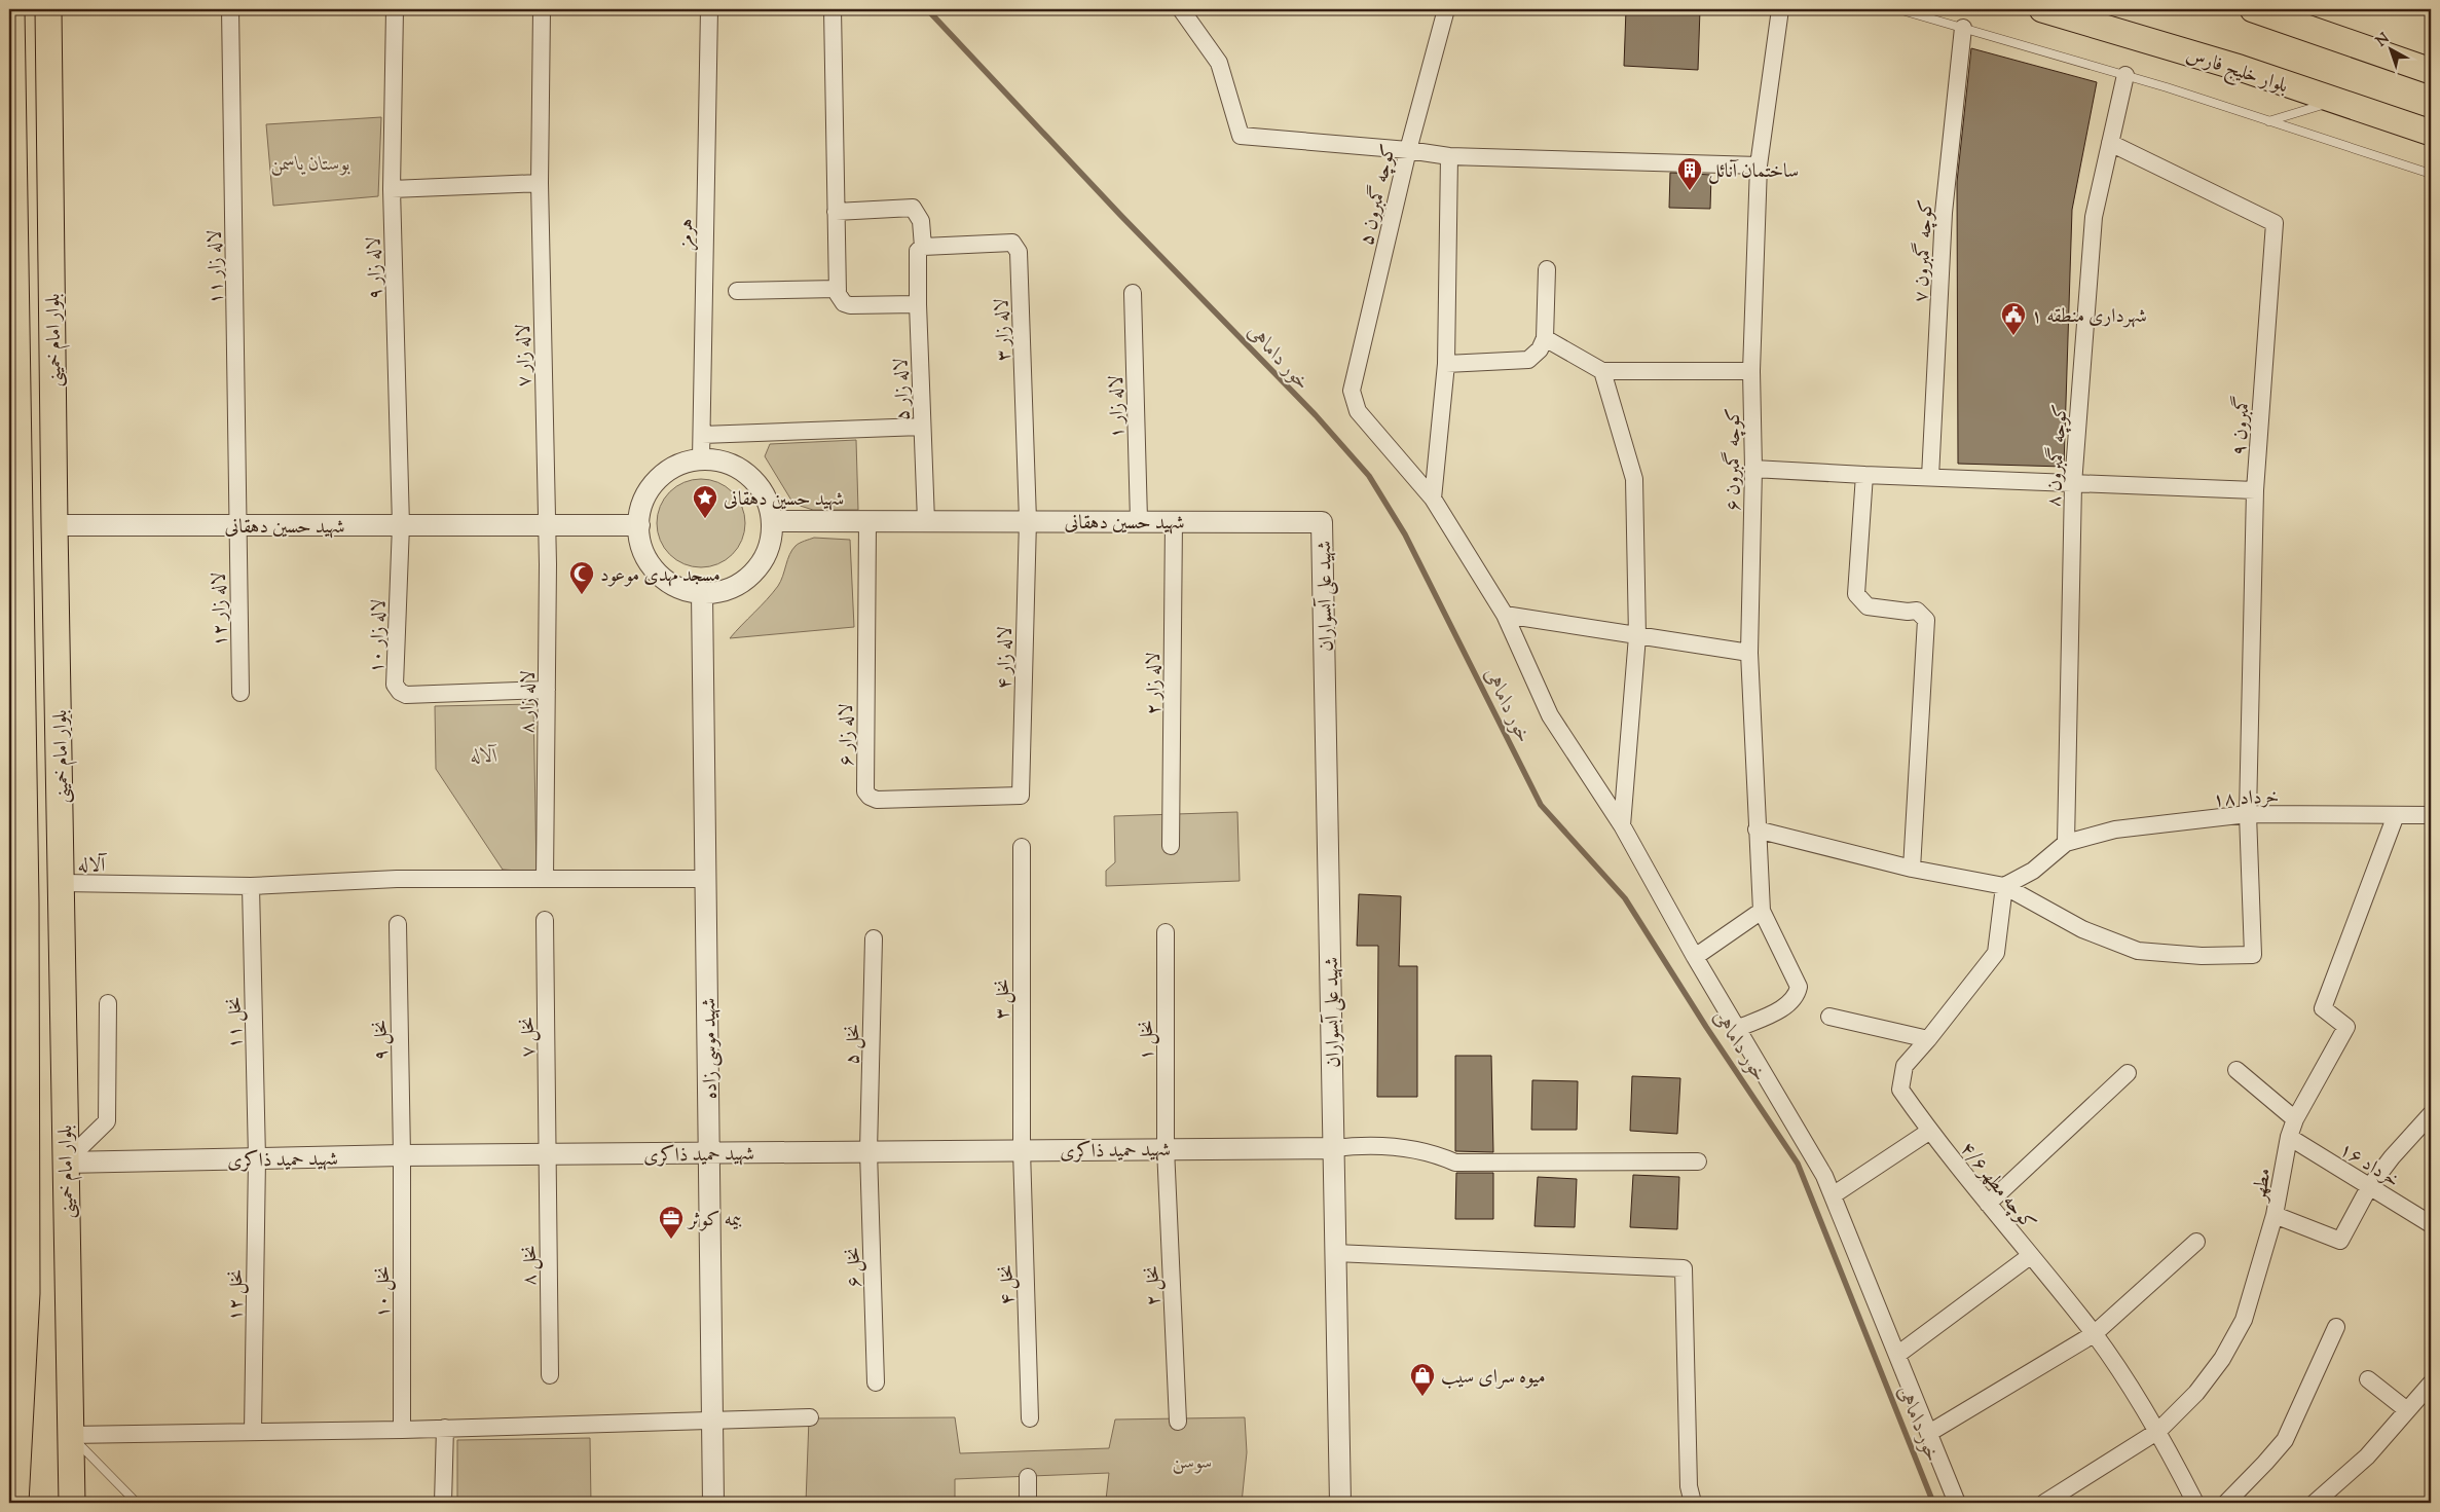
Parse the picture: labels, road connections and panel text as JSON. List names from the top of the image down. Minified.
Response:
{"streets":{"main road":["بلوار خلیج فارس","بلوار امام خمینی"],"street":["کوچه گمبرون ۵","هرمز","کوچه گمبرون ۷","لاله زار ۱۱","لاله زار ۹","لاله زار ۳","لاله زار ۷","لاله زار ۵","لاله زار ۱","گمبرون ۹","کوچه گمبرون ۸","کوچه گمبرون ۶","شهید حسین دهقانی","شهید علی آبسواران","لاله زار ۱۲","لاله زار ۱۰","لاله زار ۴","لاله زار ۲","لاله زار ۸","لاله زار ۶","خرداد ۱۸","آلاله","نخل ۳","نخل ۱۱","نخل ۷","نخل ۹","نخل ۱","نخل ۵","شهید موسی زاده","شهید حمید ذاکری","خرداد ۱۶","مطهر","کوچه مطهر۴/۶","نخل ۸","نخل ۶","نخل ۴","نخل ۲","نخل ۱۰","نخل ۱۲"]},"crossings":[["هرمز","شهید حسین دهقانی"],["هرمز","شهید موسی زاده"],["لاله زار ۱۱","شهید حسین دهقانی"],["لاله زار ۱۱","لاله زار ۱۲"],["لاله زار ۹","شهید حسین دهقانی"],["لاله زار ۹","لاله زار ۱۰"],["لاله زار ۳","لاله زار ۵"],["لاله زار ۳","شهید حسین دهقانی"],["لاله زار ۳","لاله زار ۴"],["بلوار امام خمینی","شهید حسین دهقانی"],["بلوار امام خمینی","آلاله"],["بلوار امام خمینی","شهید حمید ذاکری"],["لاله زار ۷","شهید حسین دهقانی"],["لاله زار ۷","لاله زار ۸"],["لاله زار ۵","شهید حسین دهقانی"],["لاله زار ۱","شهید حسین دهقانی"],["گمبرون ۹","کوچه گمبرون ۸"],["گمبرون ۹","خرداد ۱۸"],["گمبرون ۹","کوچه مطهر۴/۶"],["کوچه گمبرون ۸","خرداد ۱۸"],["شهید حسین دهقانی","شهید علی آبسواران"],["شهید حسین دهقانی","لاله زار ۱۲"],["شهید حسین دهقانی","لاله زار ۱۰"],["شهید حسین دهقانی","لاله زار ۴"],["شهید حسین دهقانی","لاله زار ۲"],["شهید حسین دهقانی","لاله زار ۸"],["شهید حسین دهقانی","لاله زار ۶"],["شهید حسین دهقانی","شهید موسی زاده"],["شهید علی آبسواران","شهید حمید ذاکری"],["لاله زار ۱۰","لاله زار ۸"],["لاله زار ۴","لاله زار ۶"],["لاله زار ۸","آلاله"],["خرداد ۱۸","مطهر"],["آلاله","نخل ۱۱"],["آلاله","شهید موسی زاده"],["نخل ۳","شهید حمید ذاکری"],["نخل ۳","نخل ۴"],["نخل ۱۱","شهید حمید ذاکری"],["نخل ۱۱","نخل ۱۲"],["نخل ۷","شهید حمید ذاکری"],["نخل ۷","نخل ۸"],["نخل ۹","شهید حمید ذاکری"],["نخل ۹","نخل ۱۰"],["نخل ۱","شهید حمید ذاکری"],["نخل ۱","نخل ۲"],["نخل ۵","شهید حمید ذاکری"],["نخل ۵","نخل ۶"],["شهید موسی زاده","شهید حمید ذاکری"],["شهید حمید ذاکری","نخل ۸"],["شهید حمید ذاکری","نخل ۶"],["شهید حمید ذاکری","نخل ۴"],["شهید حمید ذاکری","نخل ۲"],["شهید حمید ذاکری","نخل ۱۰"],["شهید حمید ذاکری","نخل ۱۲"],["خرداد ۱۶","مطهر"],["مطهر","کوچه مطهر۴/۶"]],"water":["خور داماهی"],"parks":["بوستان یاسمن","آلاله","سوسن"],"places":{"building":["ساختمان آنائل"],"public building":["شهرداری منطقه ۱"],"place":["شهید حسین دهقانی"],"mosque":["مسجد مهدی موعود"],"office":["بیمه کوثر"],"shop":["میوه سرای سیب"]},"north":"top left"}
